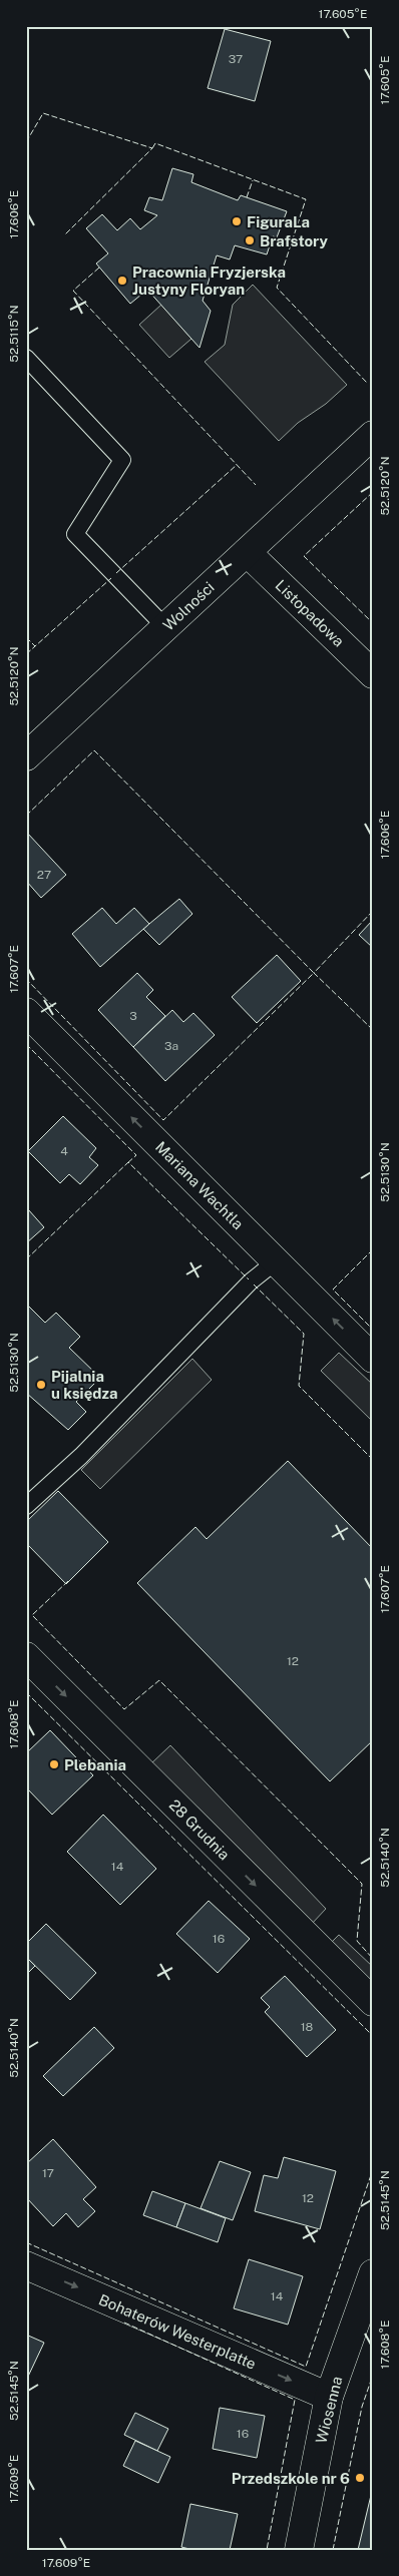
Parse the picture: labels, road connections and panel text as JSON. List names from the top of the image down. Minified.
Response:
{"streets":{"street":["Wolności","Listopadowa","Mariana Wachtla","28 Grudnia","Bohaterów Westerplatte","Wiosenna"]},"crossings":[["Wolności","Listopadowa"],["Bohaterów Westerplatte","Wiosenna"]],"one_way":["Mariana Wachtla","28 Grudnia","Bohaterów Westerplatte"],"places":["FiguraLa","Brafstory","Pracownia Fryzjerska Justyny Floryan","Pijalnia u księdza","Plebania","Przedszkole nr 6"],"house_numbers":["37","27","3","3a","4","12","14","16","18","17","12","14","16"],"coordinates":["17.605°E","17.606°E","52.5115°N","52.5120°N","17.607°E","52.5130°N","17.608°E","52.5140°N","52.5145°N","17.609°E"]}
